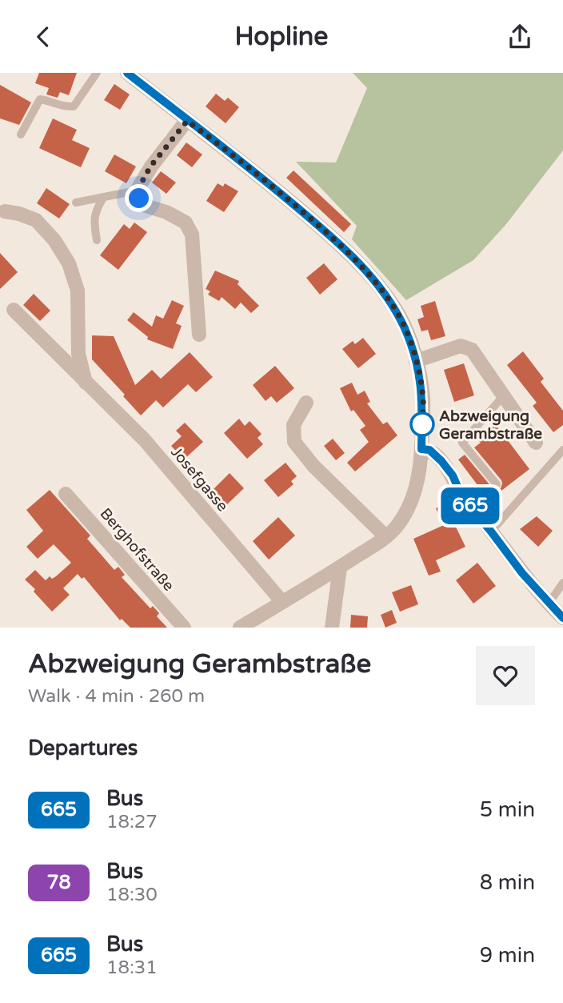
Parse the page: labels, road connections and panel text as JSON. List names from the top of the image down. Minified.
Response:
{"streets":{"street":["Josefgasse","Berghofstraße"]},"places":["Abzweigung Gerambstraße"],"lines":["bus line 665"],"page":{"header":"Hopline","on_map":"665","heading":[["Abzweigung Gerambstraße","Walk · 4 min · 260 m"],"Departures"],"list":[{"mark":"665","name":"Bus","note":"18:27","value":"5 min"},{"mark":"78","name":"Bus","note":"18:30","value":"8 min"},{"mark":"665","name":"Bus","note":"18:31","value":"9 min"}]}}
